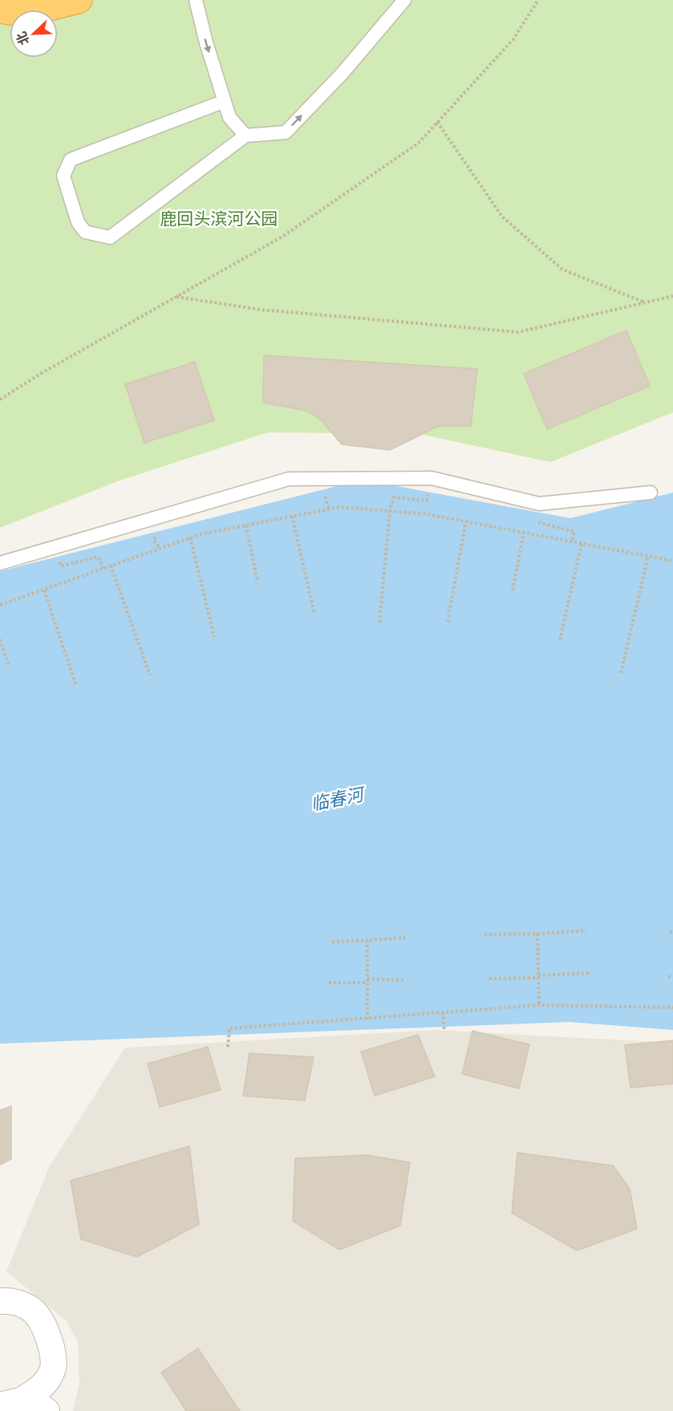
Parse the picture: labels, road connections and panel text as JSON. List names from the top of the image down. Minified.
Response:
{"water":["临春河"],"parks":["鹿回头滨河公园"],"north":"bottom left"}
